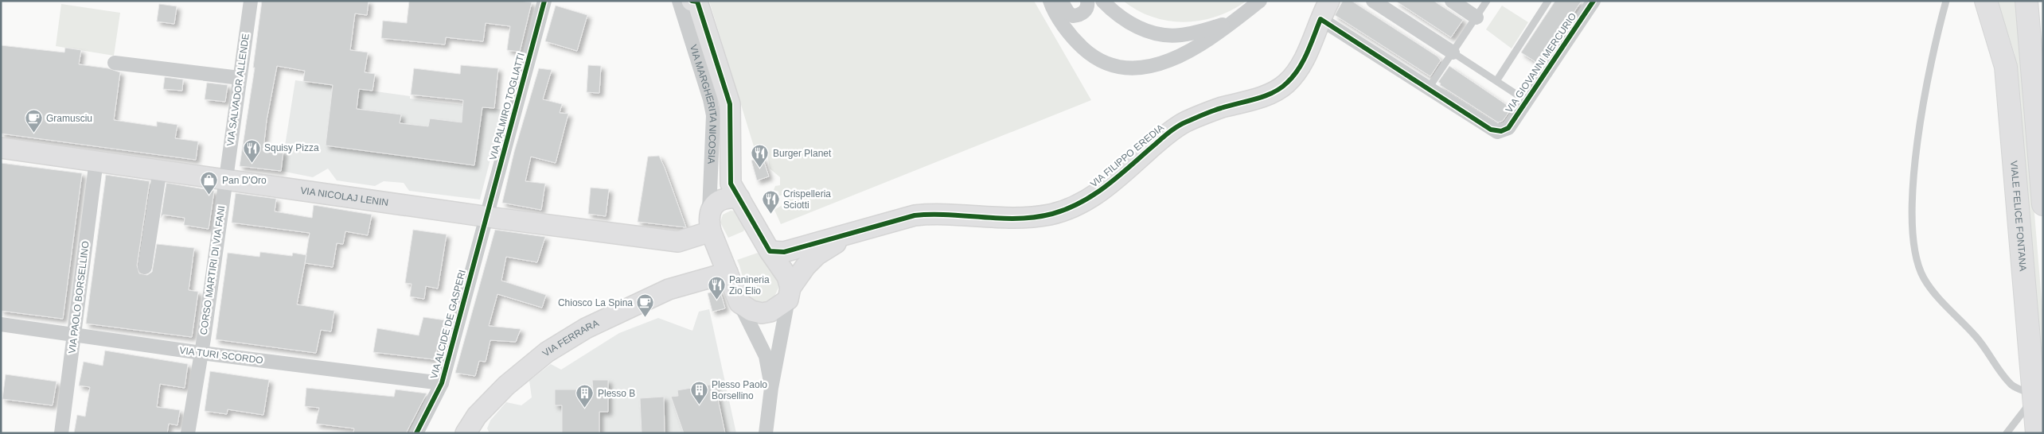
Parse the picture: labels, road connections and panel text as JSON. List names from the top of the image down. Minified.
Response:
{"streets":{"main road":["VIA MARGHERITA NICOSIA","VIA FILIPPO EREDIA","VIA NICOLAJ LENIN","VIALE FELICE FONTANA","VIA FERRARA"],"street":["VIA GIOVANNI MERCURIO","VIA SALVADOR ALLENDE","VIA PALMIRO TOGLIATTI","CORSO MARTIRI DI VIA FANI","VIA PAOLO BORSELLINO","VIA ALCIDE DE GASPERI","VIA TURI SCORDO"]},"crossings":[["VIA SALVADOR ALLENDE","VIA NICOLAJ LENIN"],["VIA SALVADOR ALLENDE","CORSO MARTIRI DI VIA FANI"],["VIA PALMIRO TOGLIATTI","VIA NICOLAJ LENIN"],["VIA PALMIRO TOGLIATTI","VIA ALCIDE DE GASPERI"],["VIA NICOLAJ LENIN","CORSO MARTIRI DI VIA FANI"],["VIA NICOLAJ LENIN","VIA PAOLO BORSELLINO"],["VIA NICOLAJ LENIN","VIA ALCIDE DE GASPERI"],["CORSO MARTIRI DI VIA FANI","VIA TURI SCORDO"],["VIA PAOLO BORSELLINO","VIA TURI SCORDO"],["VIA ALCIDE DE GASPERI","VIA TURI SCORDO"]],"places":{"cafe":["Gramusciu","Chiosco La Spina"],"restaurant":["Squisy Pizza","Burger Planet","Crispelleria Sciotti","Panineria Zio Elio"],"shop":["Pan D'Oro"],"building":["Plesso Paolo Borsellino","Plesso B"]}}
